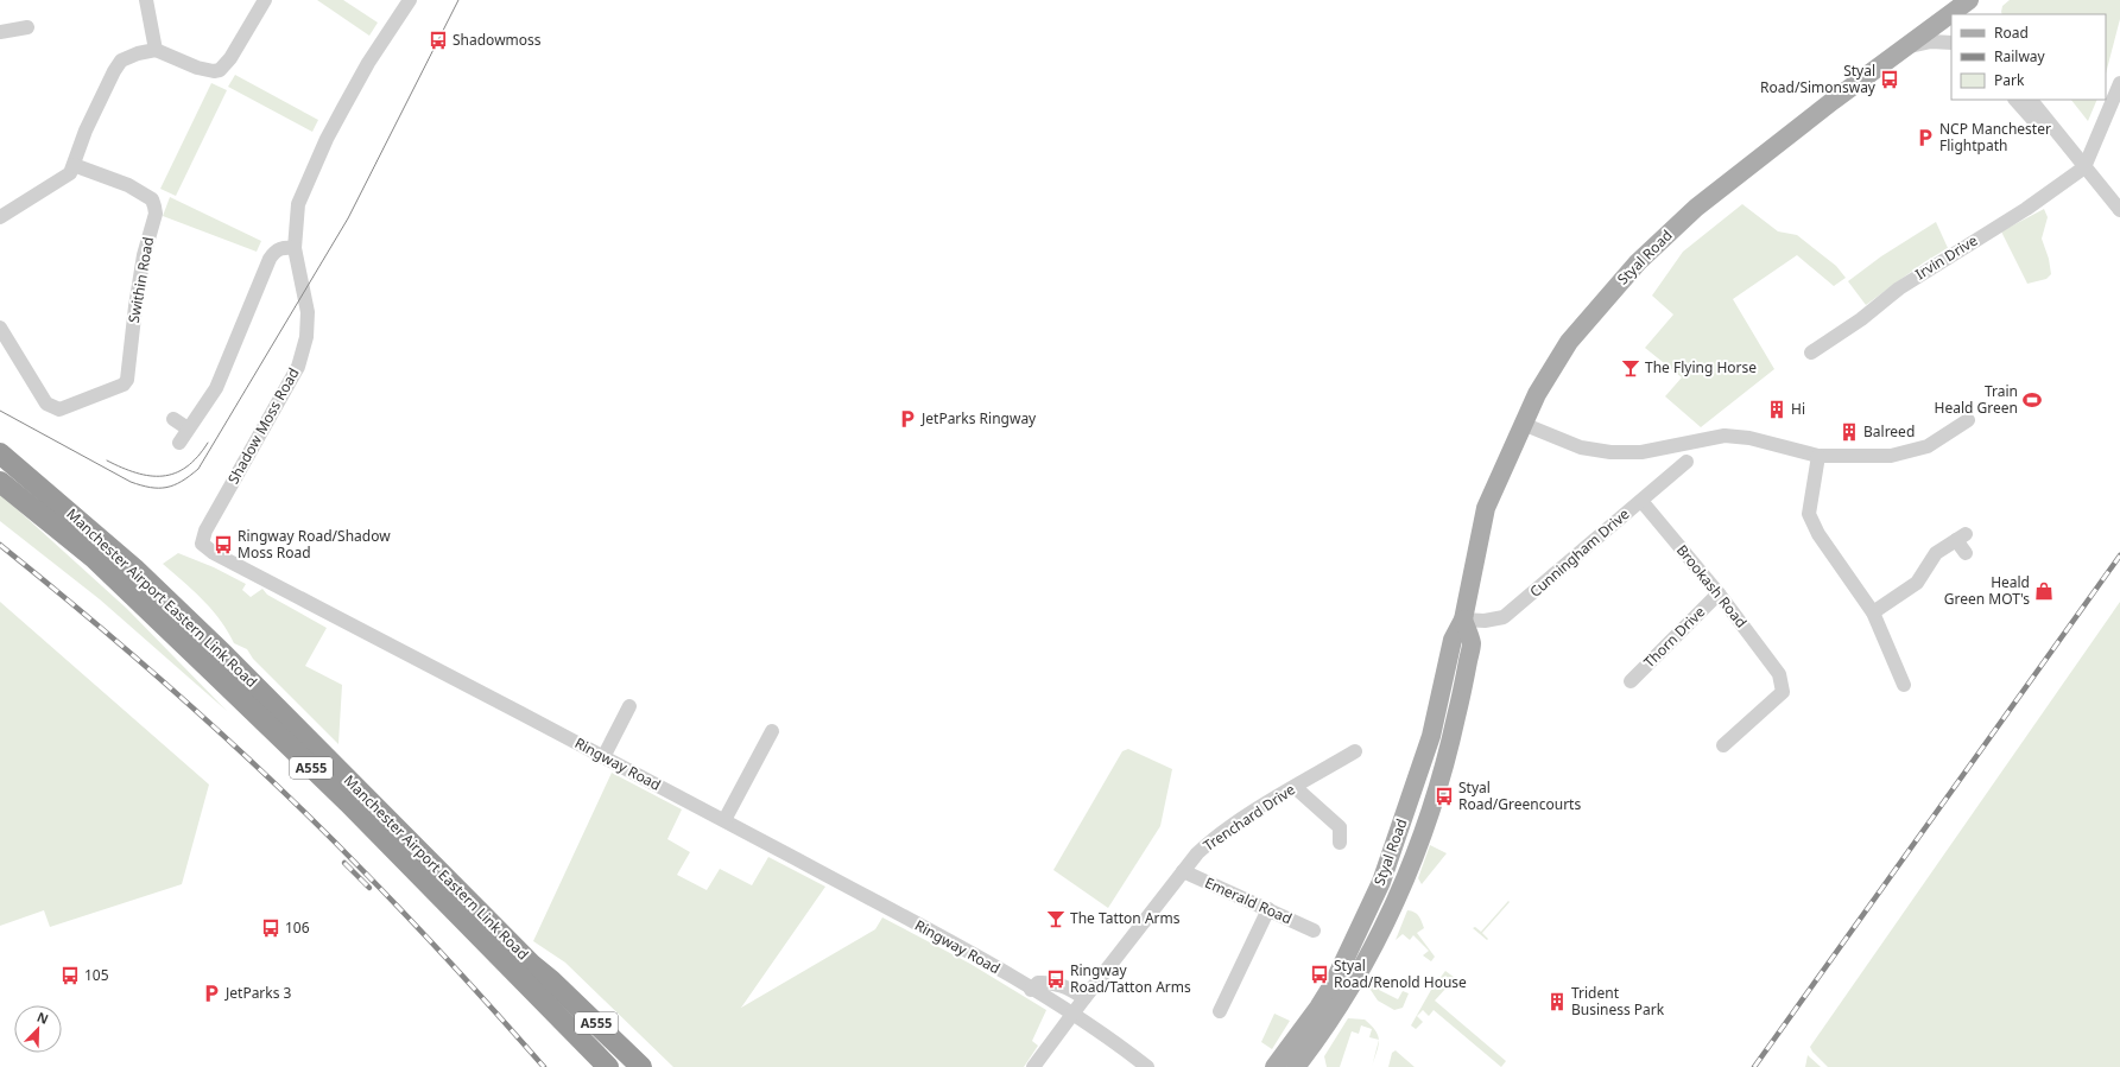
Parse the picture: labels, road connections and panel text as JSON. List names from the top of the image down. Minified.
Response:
{"streets":{"highway":["Manchester Airport Eastern Link Road","A555"],"main road":["Styal Road"],"street":["Irvin Drive","Swithin Road","Shadow Moss Road","Cunningham Drive","Brookash Road","Thorn Drive","Ringway Road","Trenchard Drive","Emerald Road"]},"crossings":[["Styal Road","Cunningham Drive"],["Shadow Moss Road","Ringway Road"],["Cunningham Drive","Brookash Road"],["Brookash Road","Thorn Drive"],["Ringway Road","Trenchard Drive"],["Trenchard Drive","Emerald Road"]],"places":{"bus stop":["Shadowmoss","Styal Road/Simonsway","Ringway Road/Shadow Moss Road","Styal Road/Greencourts","106","Styal Road/Renold House","105","Ringway Road/Tatton Arms"],"parking":["NCP Manchester Flightpath","JetParks Ringway","JetParks 3"],"bar":["The Flying Horse","The Tatton Arms"],"sports":["Train Heald Green"],"building":["Hi","Balreed","Trident Business Park"],"shop":["Heald Green MOT's"]},"legend":["Road","Railway","Park"],"north":"top right"}
